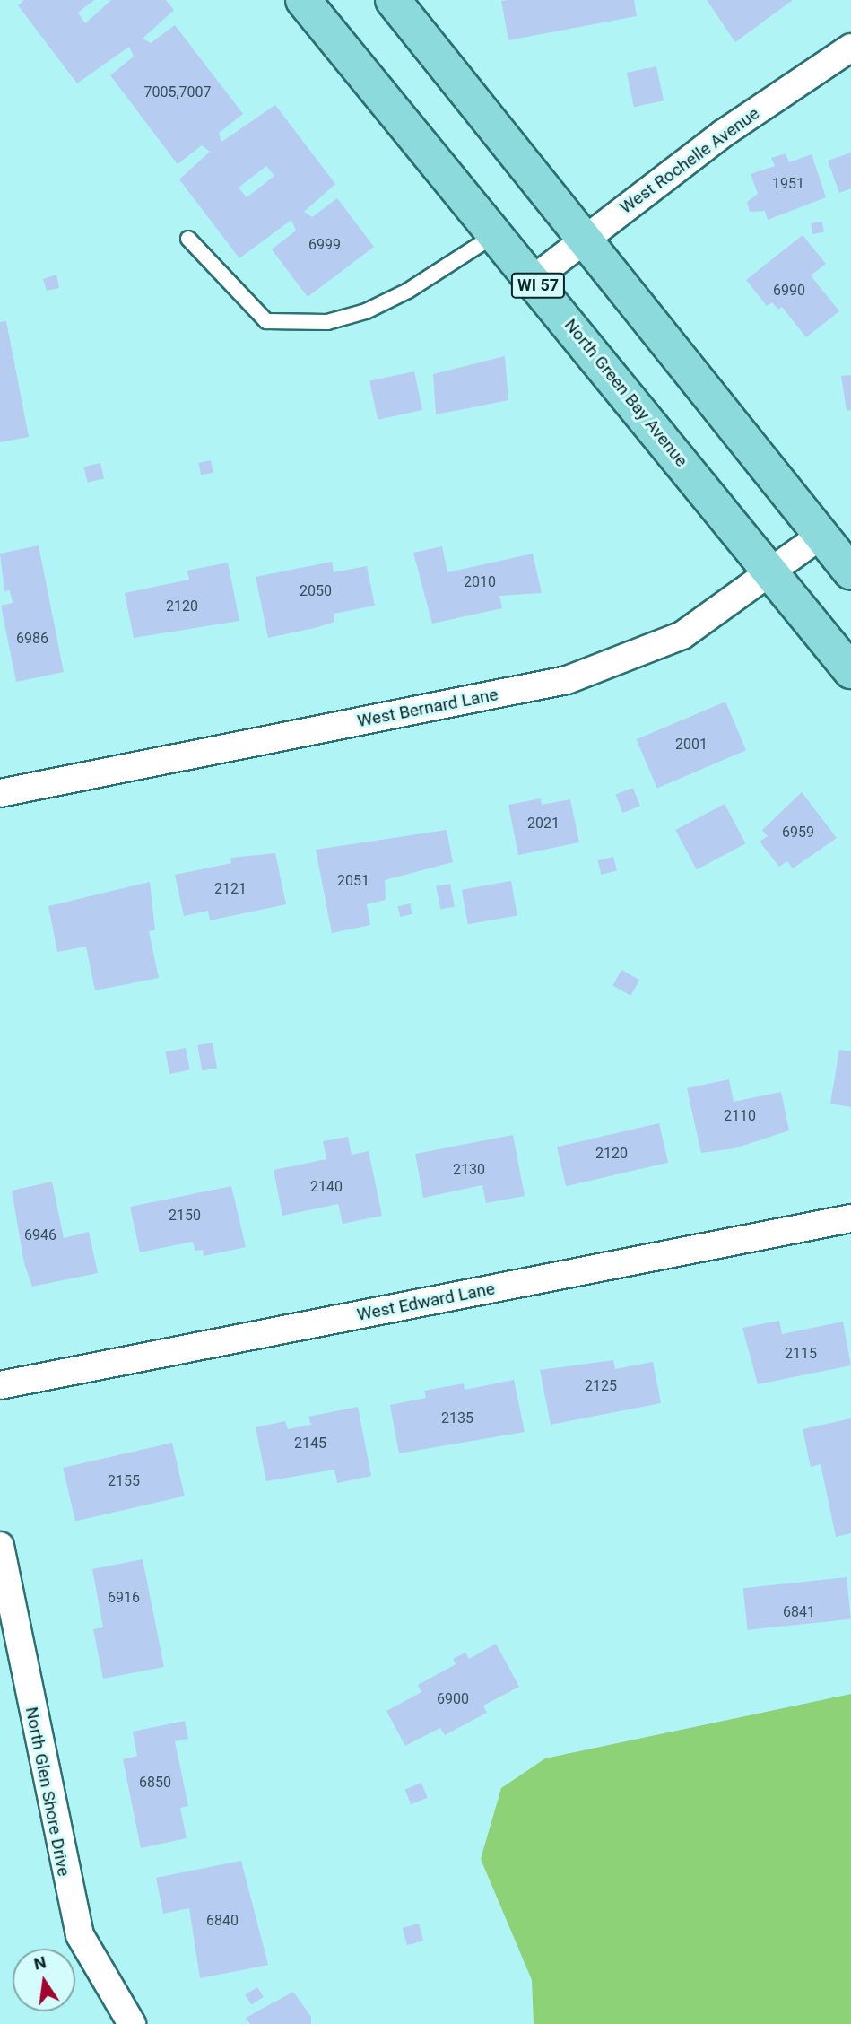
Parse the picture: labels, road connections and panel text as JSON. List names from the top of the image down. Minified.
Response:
{"streets":{"main road":["WI 57","North Green Bay Avenue"],"street":["West Rochelle Avenue","West Bernard Lane","West Edward Lane","North Glen Shore Drive"]},"crossings":[["West Rochelle Avenue","North Green Bay Avenue"],["North Green Bay Avenue","West Bernard Lane"]],"house_numbers":["7005,7007","1951","6999","6990","2010","2050","2120","6986","2001","2021","6959","2051","2121","2110","2120","2130","2140","2150","6946","2115","2125","2135","2145","2155","6916","6841","6900","6850","6840"],"north":"top"}
